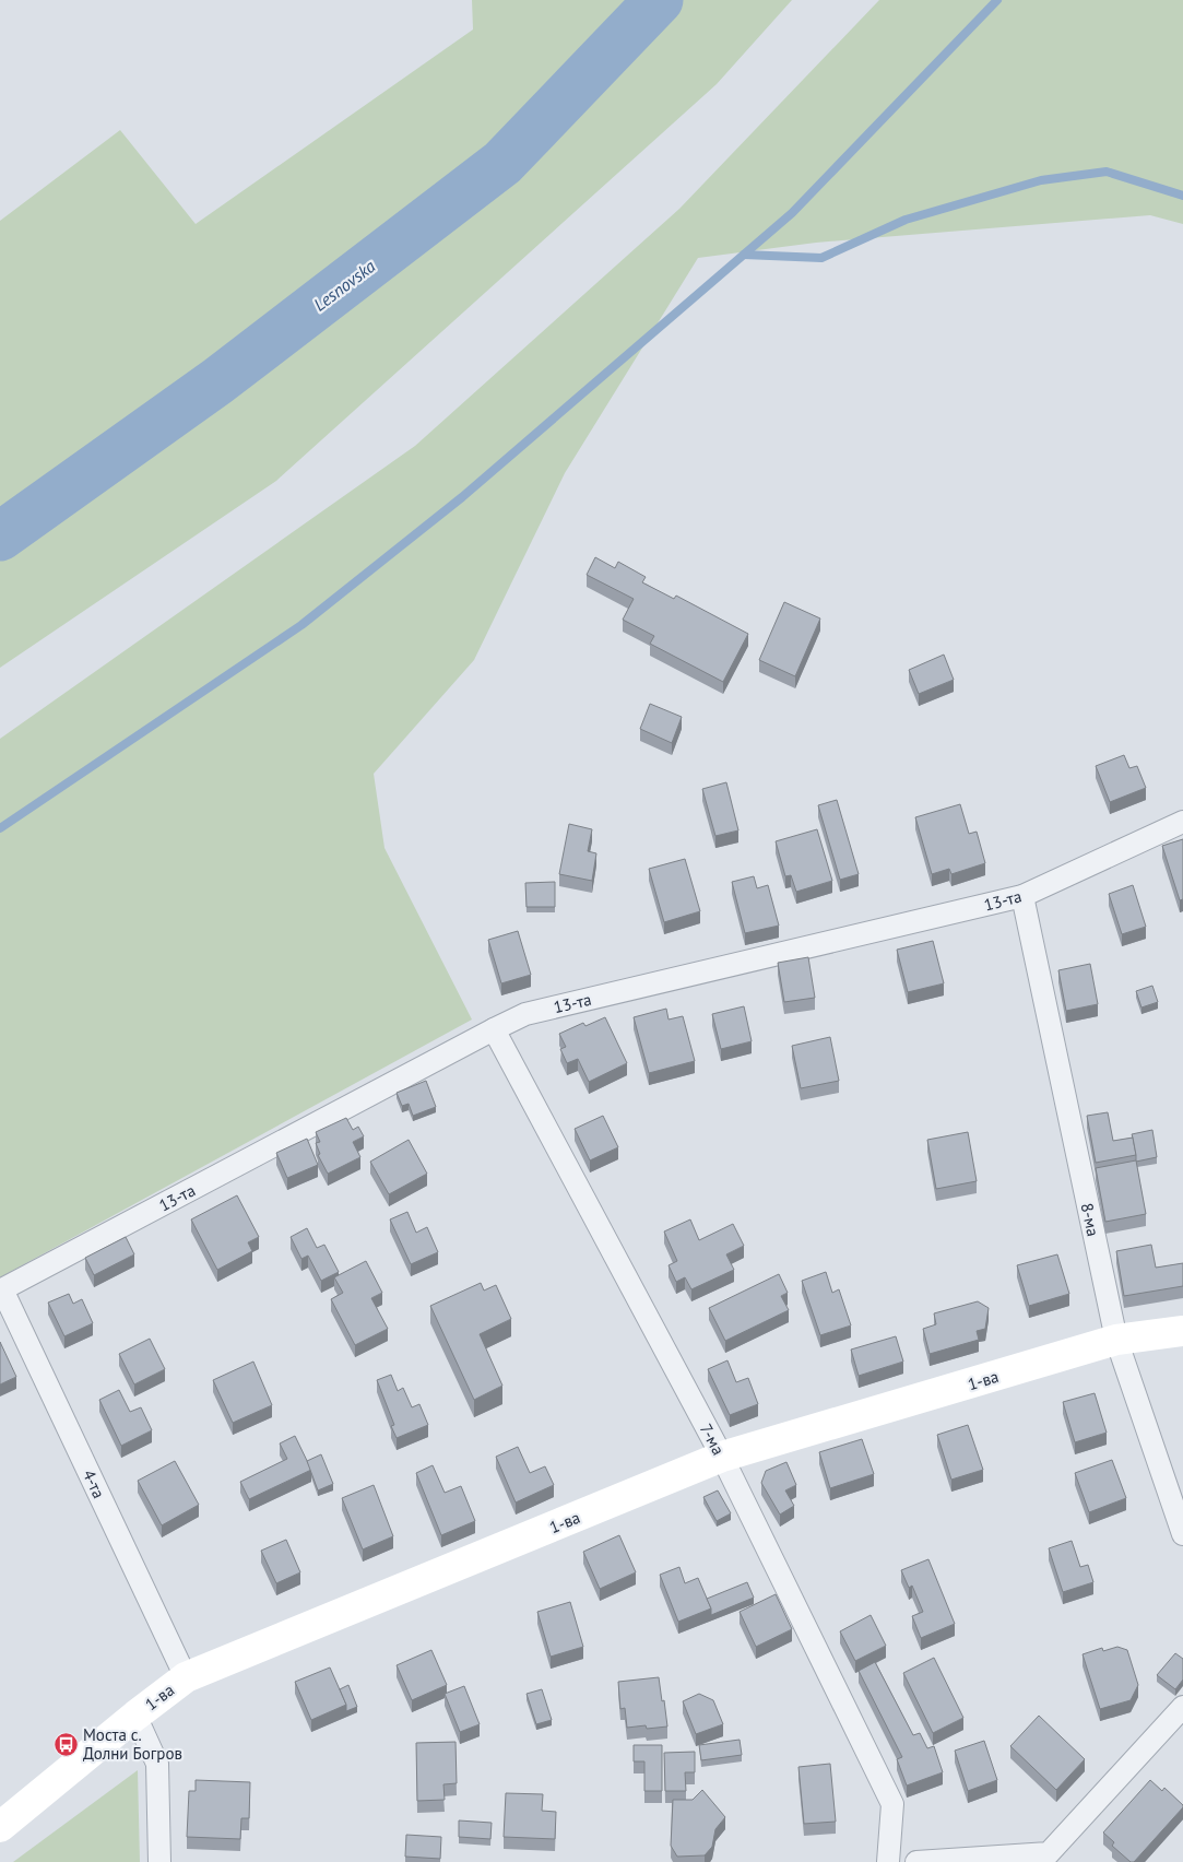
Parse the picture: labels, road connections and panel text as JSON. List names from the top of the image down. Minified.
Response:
{"streets":{"street":["13-та","8-ма","1-ва","7-ма","4-та"]},"crossings":[["13-та","8-ма"],["13-та","7-ма"],["13-та","4-та"],["8-ма","1-ва"],["1-ва","7-ма"],["1-ва","4-та"]],"water":["Lesnovska"],"places":{"bus stop":["Моста с. Долни Богров"]}}
